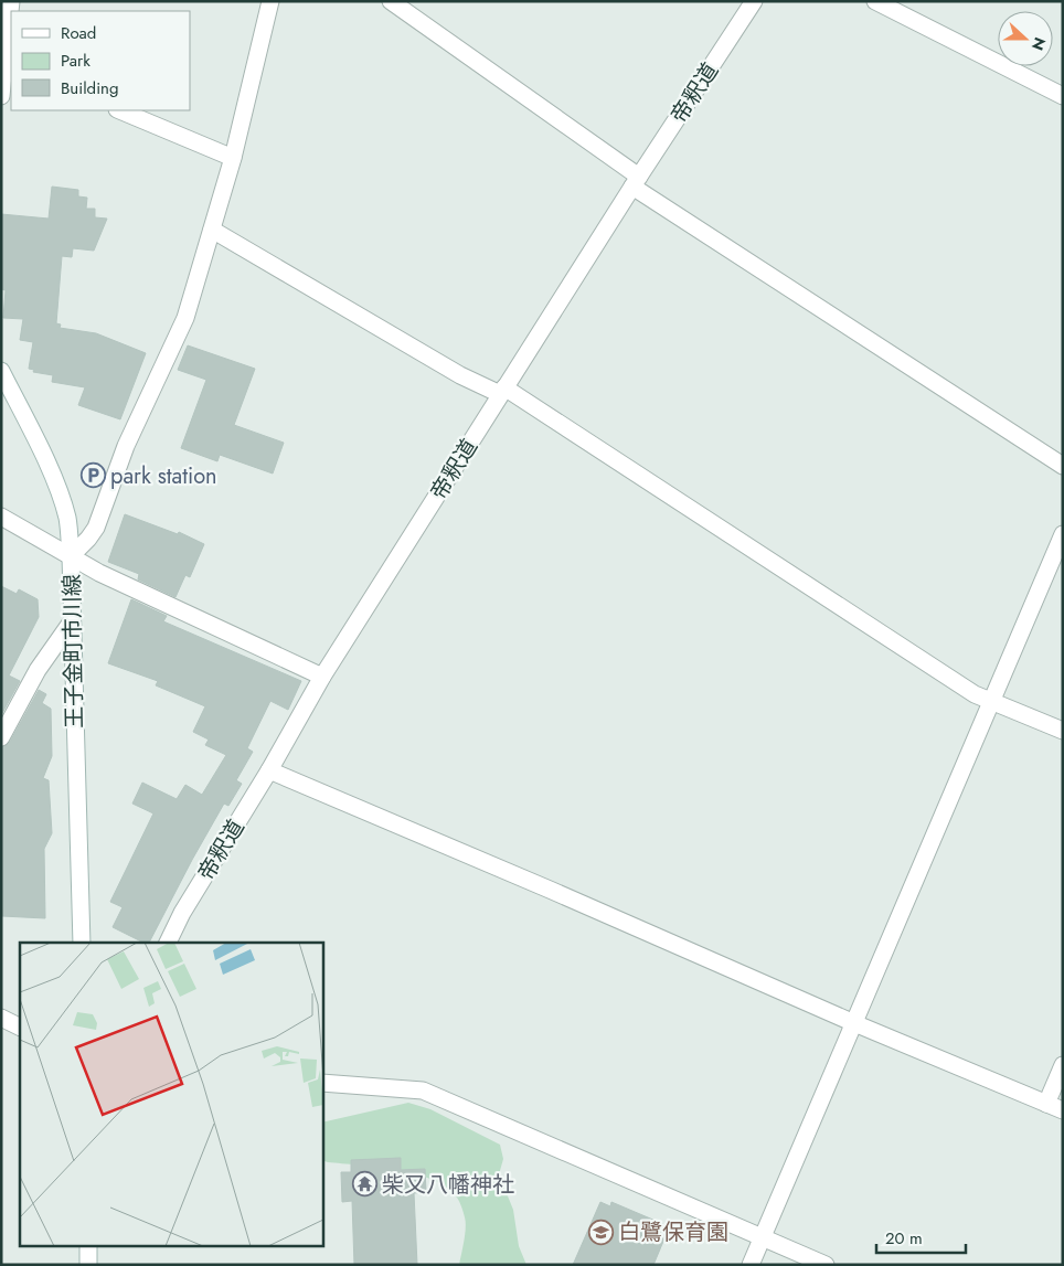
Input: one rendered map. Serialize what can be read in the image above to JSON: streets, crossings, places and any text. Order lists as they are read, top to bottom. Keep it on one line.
{"streets":{"street":["帝釈道","王子金町市川線"]},"places":{"parking":["park station"],"temple":["柴又八幡神社"],"school or university":["白鷺保育園"]},"legend":["Road","Park","Building"],"scale_bar":"20 m","north":"right"}
